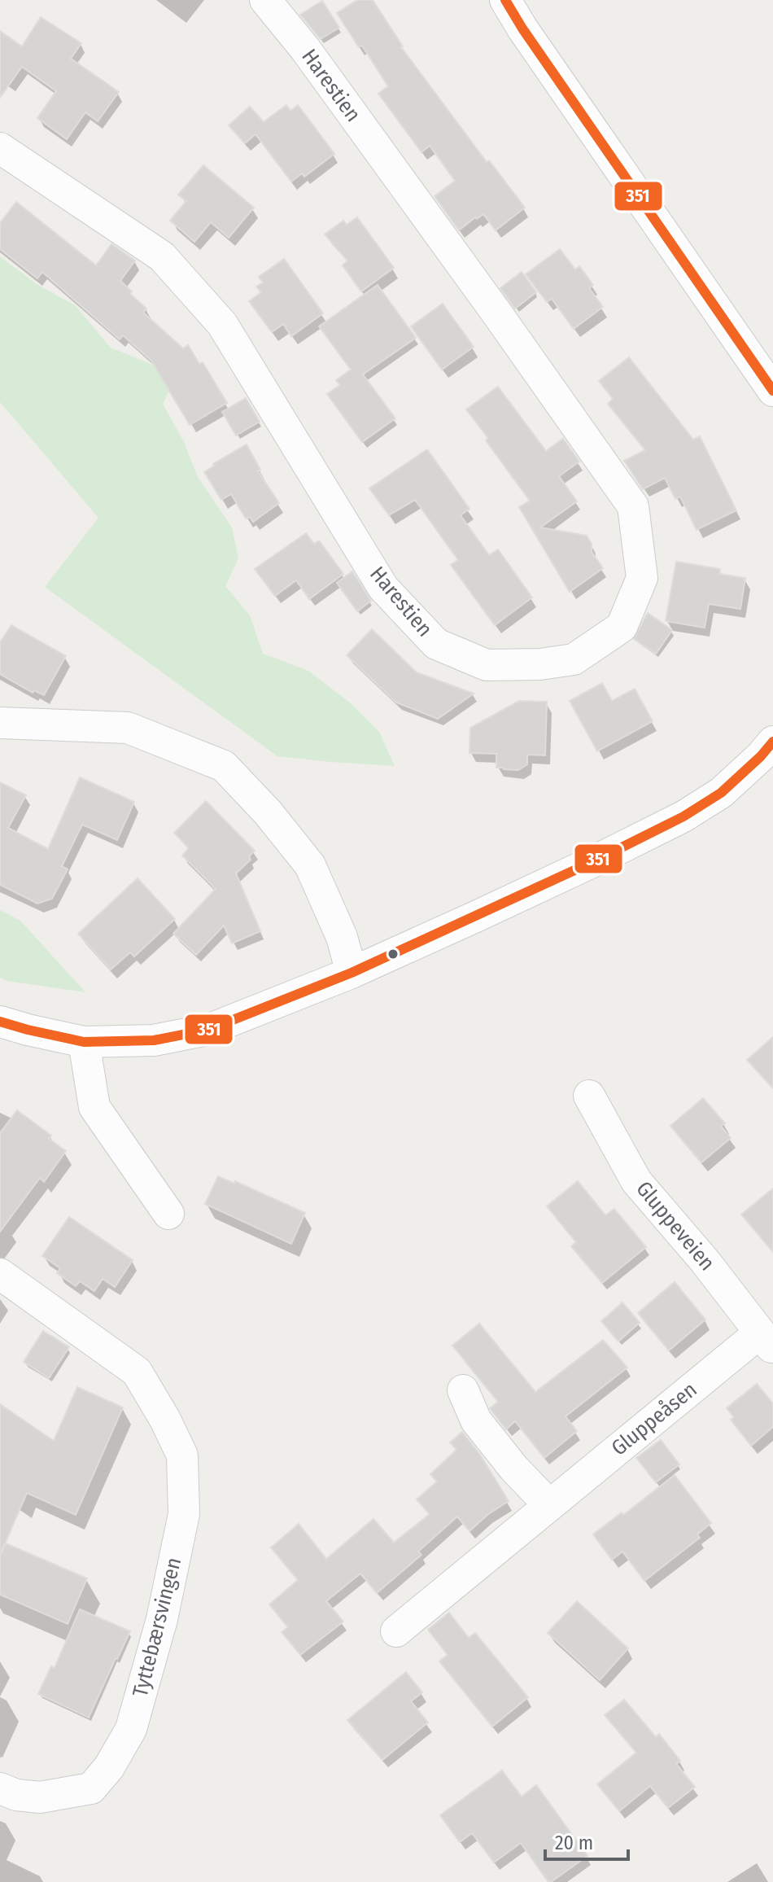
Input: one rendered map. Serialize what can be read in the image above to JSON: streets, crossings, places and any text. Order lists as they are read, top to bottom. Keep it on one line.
{"streets":{"street":["Harestien","Gluppeveien","Gluppeåsen","Tyttebærsvingen"]},"crossings":[["Gluppeveien","Gluppeåsen"]],"lines":["transit line 351"],"scale_bar":"20 m"}
